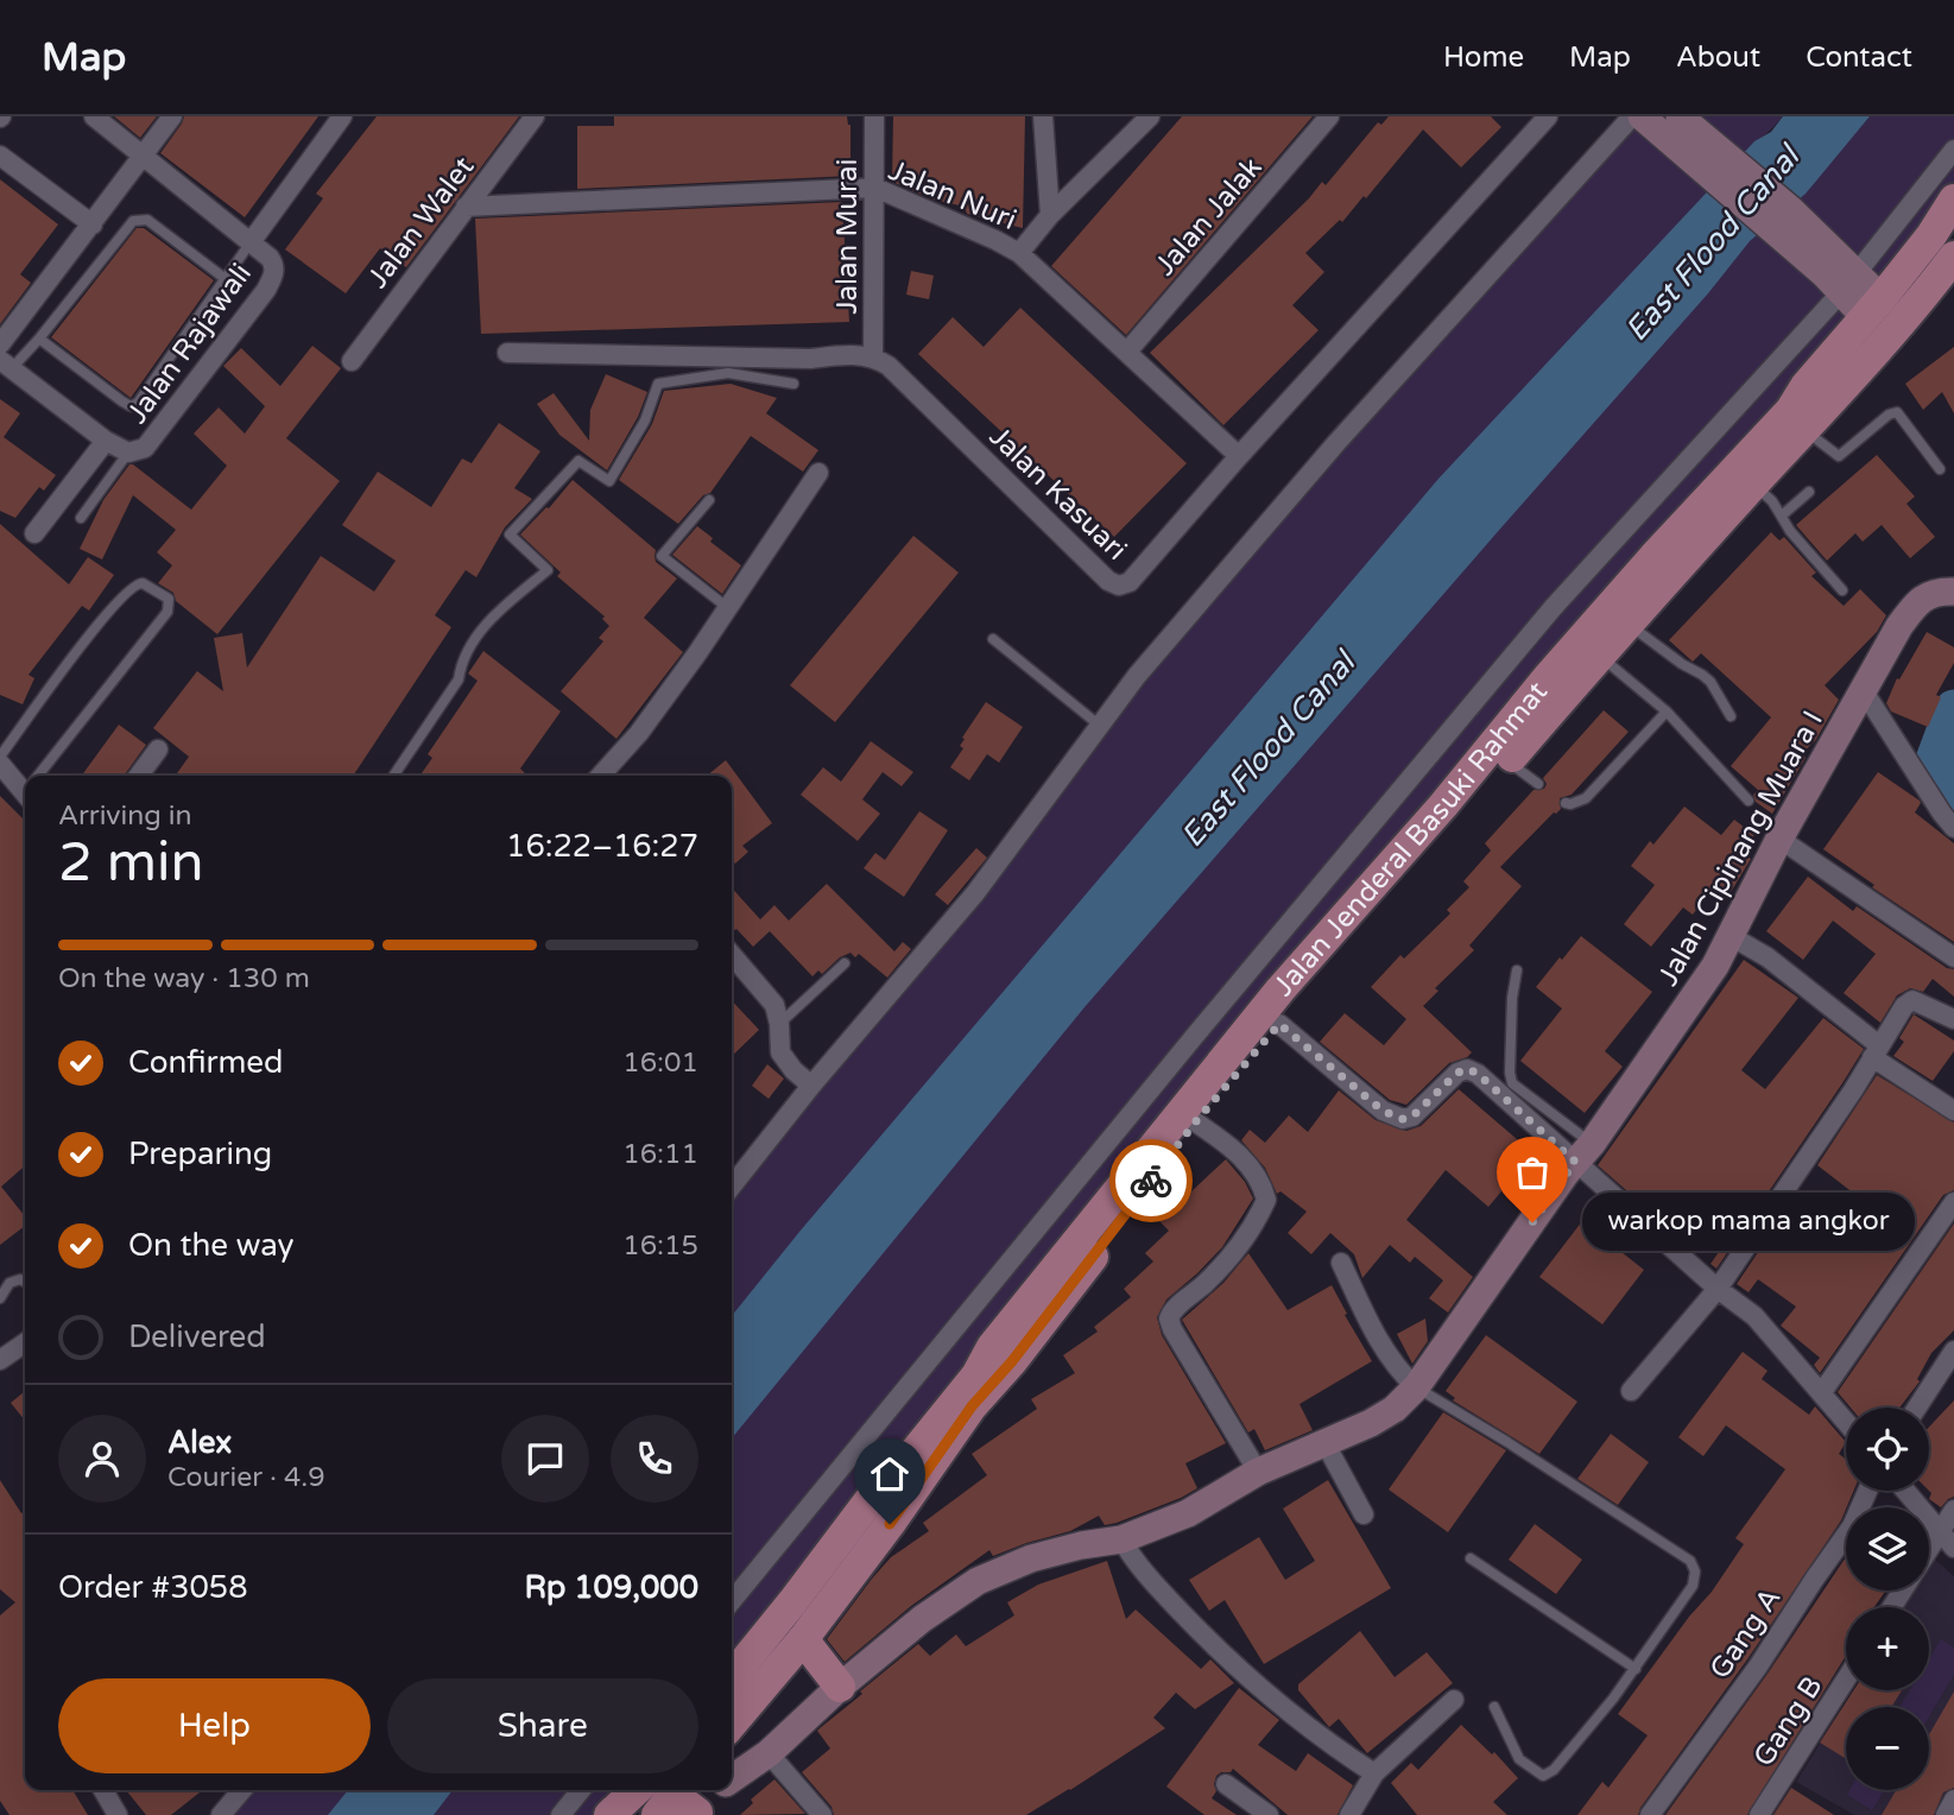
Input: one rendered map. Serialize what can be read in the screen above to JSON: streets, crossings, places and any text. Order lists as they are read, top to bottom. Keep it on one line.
{"streets":{"main road":["Jalan Jenderal Basuki Rahmat"],"street":["Jalan Nuri","Jalan Jalak","Jalan Walet","Jalan Murai","Jalan Rajawali","Jalan Kasuari","Jalan Cipinang Muara I","Gang A","Gang B"]},"crossings":[["Jalan Nuri","Jalan Jalak"],["Jalan Nuri","Jalan Walet"],["Jalan Nuri","Jalan Murai"],["Jalan Nuri","Jalan Kasuari"],["Jalan Murai","Jalan Kasuari"]],"water":["East Flood Canal"],"places":["warkop mama angkor"],"page":{"header":"Map","nav":["Home","Map","About","Contact"],"heading":["2 min","Arriving in","16:22–16:27"],"panel":["Alex","Courier · 4.9","Order #3058","Rp 109,000"],"bar":"On the way · 130 m","list":[["Confirmed","16:01"],["Preparing","16:11"],["On the way","16:15"],"Delivered"],"bubble":"warkop mama angkor","map_buttons":["+","−"],"buttons":["Help","Share"]}}
